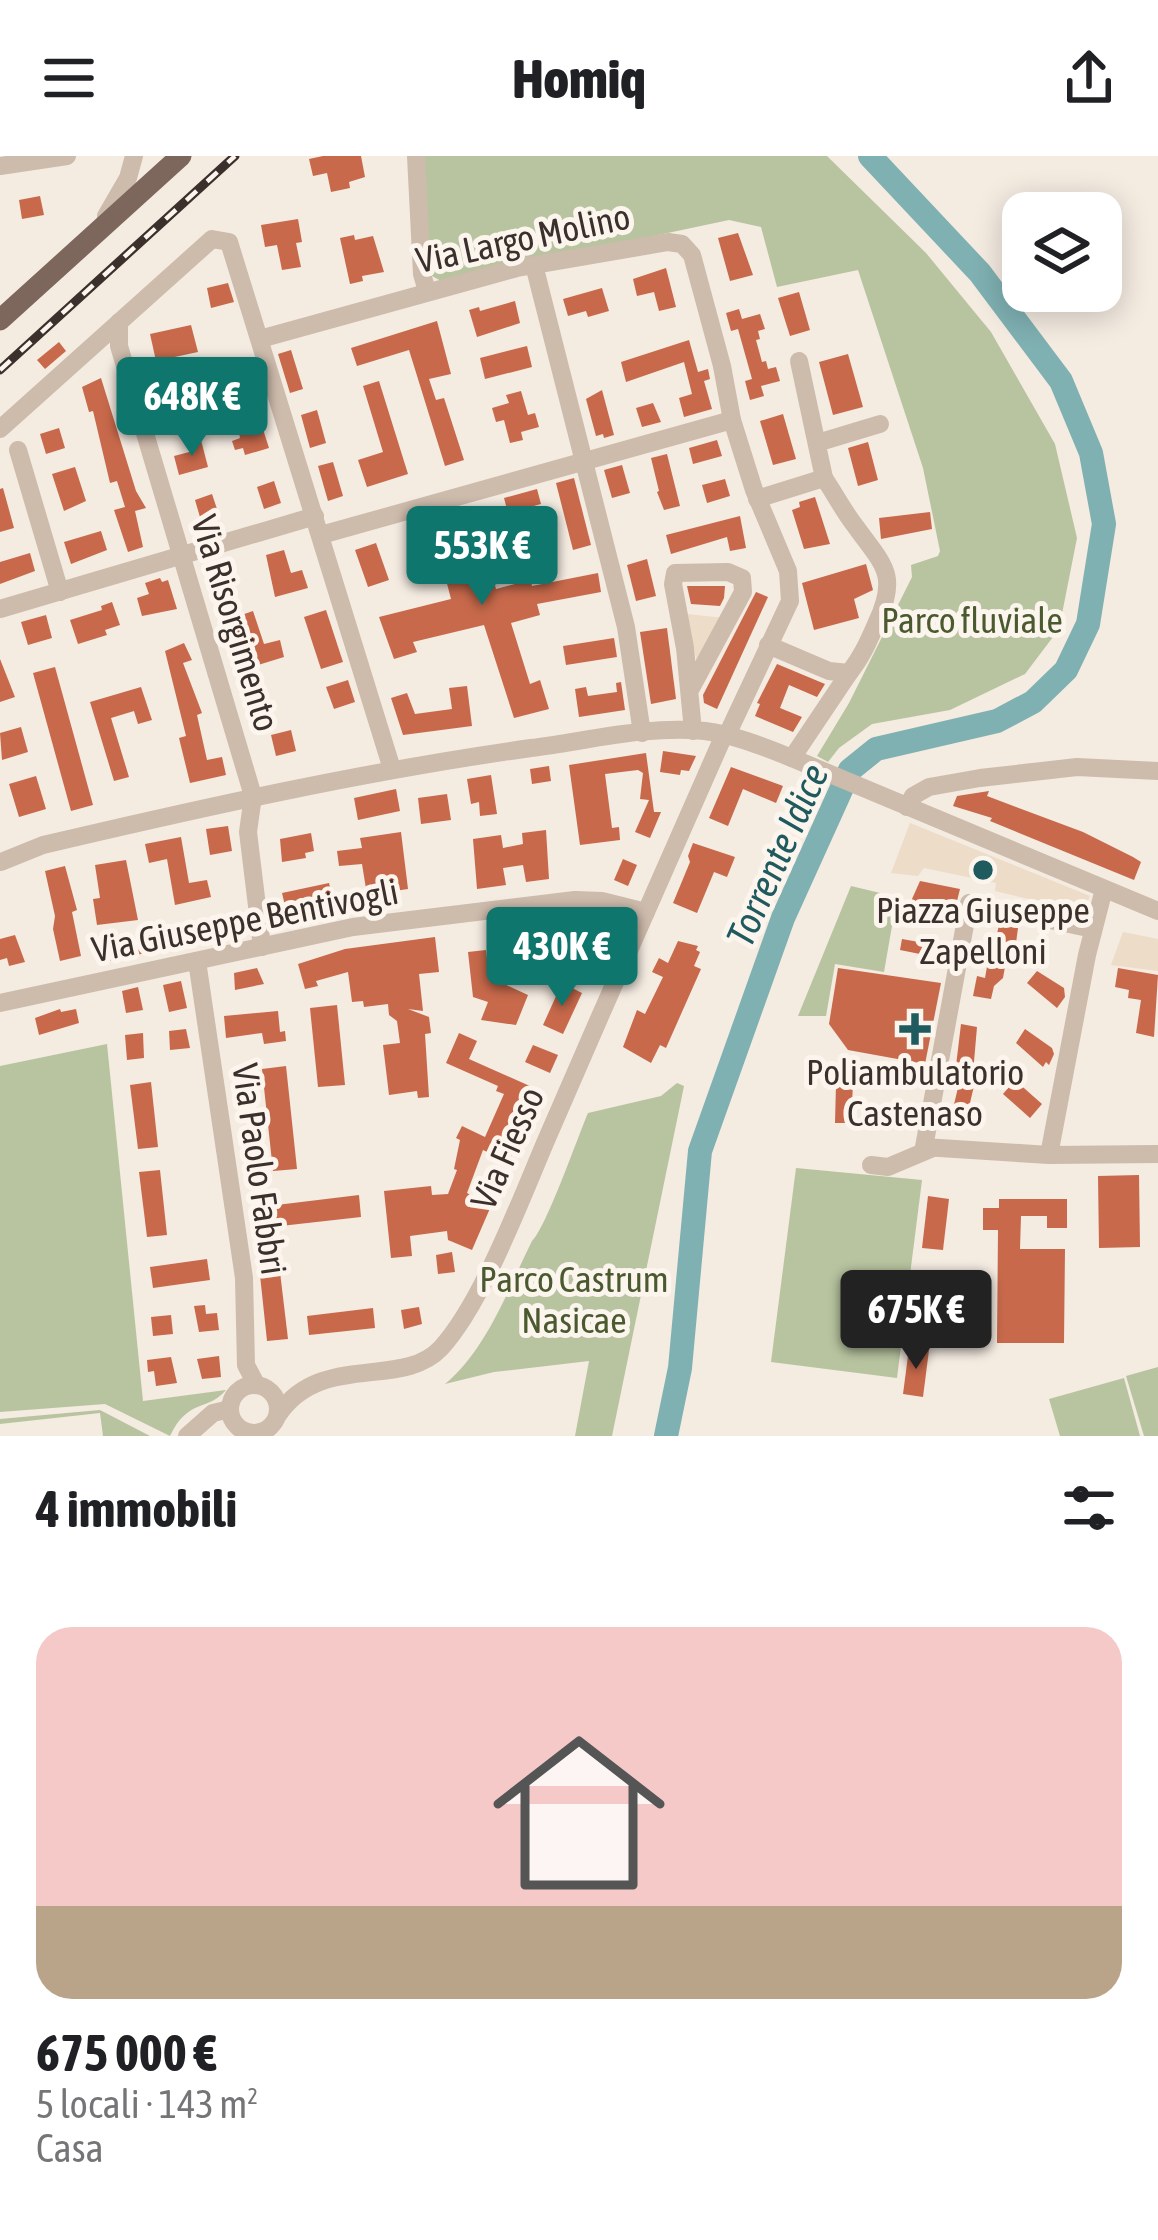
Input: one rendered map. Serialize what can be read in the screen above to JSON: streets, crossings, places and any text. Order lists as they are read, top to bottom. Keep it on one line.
{"streets":{"street":["Via Largo Molino","Via Risorgimento","Via Giuseppe Bentivogli","Via Fiesso","Via Paolo Fabbri"]},"crossings":[["Via Largo Molino","Via Fiesso"],["Via Risorgimento","Via Giuseppe Bentivogli"],["Via Giuseppe Bentivogli","Via Fiesso"],["Via Giuseppe Bentivogli","Via Paolo Fabbri"]],"water":["Torrente Idice"],"parks":["Parco fluviale","Parco Castrum Nasicae"],"places":{"other":["Piazza Giuseppe Zapelloni"],"health":["Poliambulatorio Castenaso"]},"page":{"header":"Homiq","price":["648K €","553K €","430K €","675K €"],"heading":"4 immobili","list":[{"name":"675 000 €","note":"5 locali · 143 m² · Casa"}]}}
